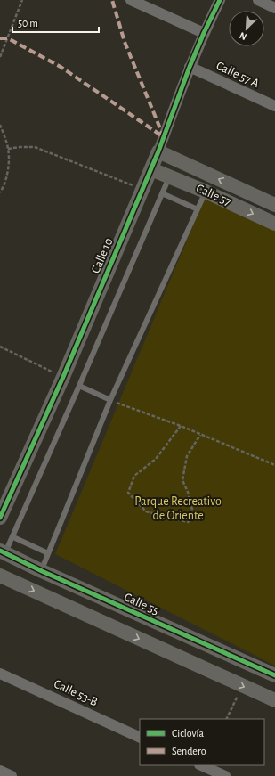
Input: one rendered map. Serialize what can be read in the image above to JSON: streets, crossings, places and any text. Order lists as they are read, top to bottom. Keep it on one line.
{"streets":{"street":["Calle 57 A","Calle 57","Calle 10","Calle 55","Calle 53-B"]},"crossings":[["Calle 57 A","Calle 10"],["Calle 57","Calle 10"]],"parks":["Parque Recreativo de Oriente"],"legend":["Ciclovía","Sendero"],"scale_bar":"50 m","north":"bottom left"}
